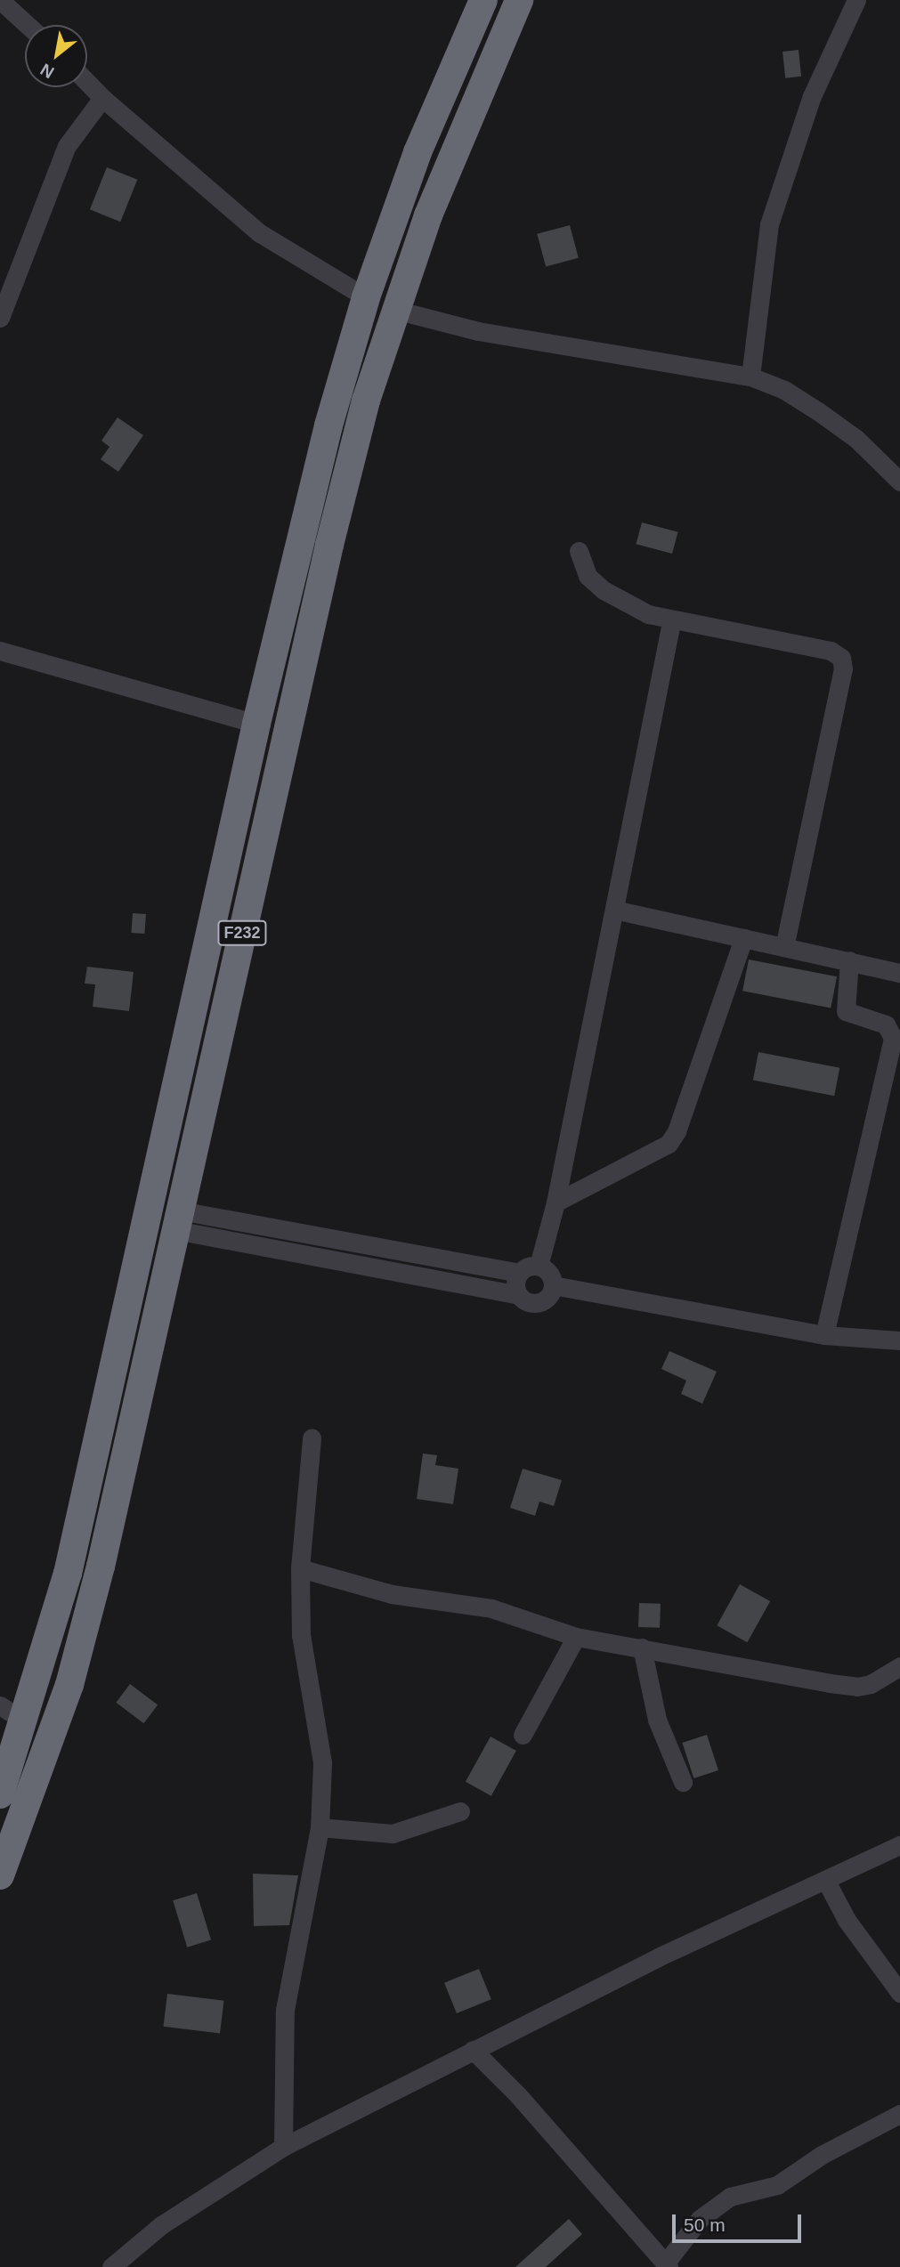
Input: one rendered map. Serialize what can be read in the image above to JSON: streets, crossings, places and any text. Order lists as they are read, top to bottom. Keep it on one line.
{"streets":{"highway":["F232"]},"scale_bar":"50 m","north":"bottom left"}
